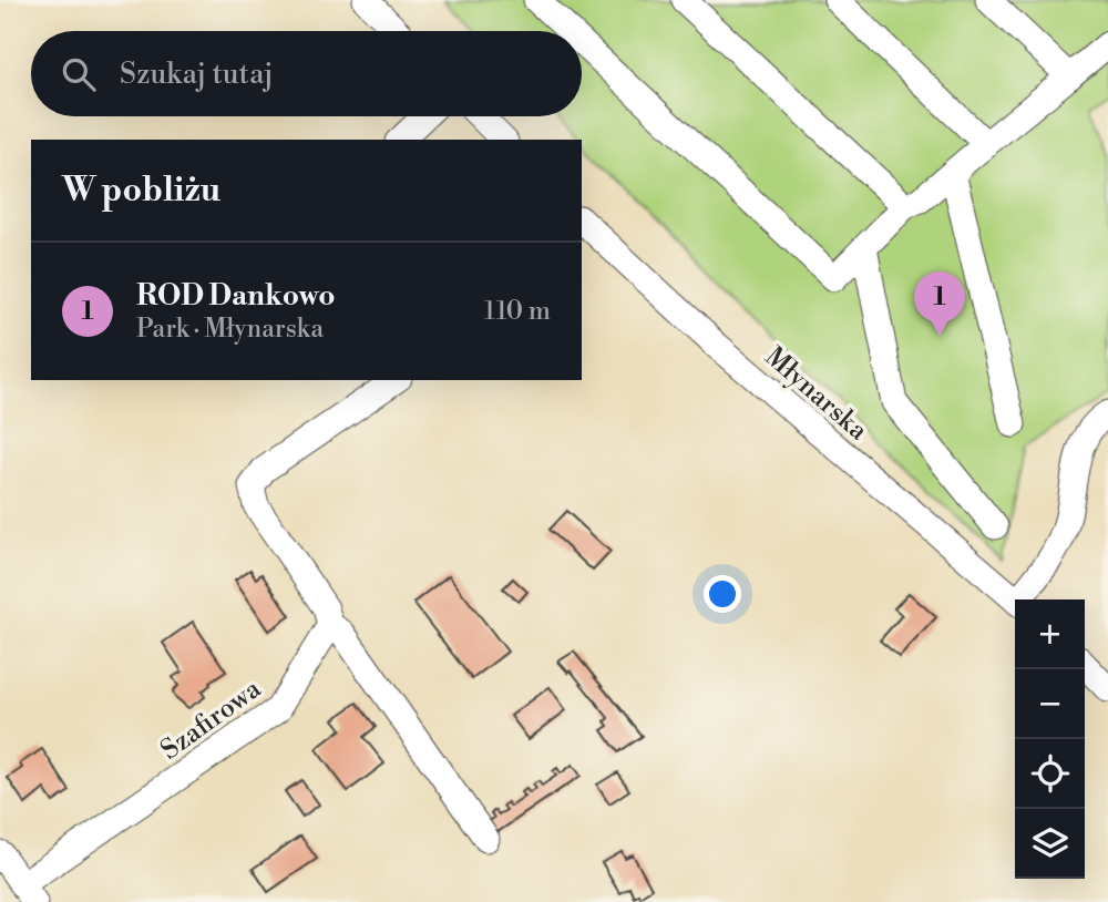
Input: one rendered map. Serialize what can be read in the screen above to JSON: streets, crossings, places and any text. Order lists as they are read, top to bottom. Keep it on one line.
{"streets":{"street":["Młynarska","Szafirowa"]},"page":{"search":"Szukaj tutaj","heading":"W pobliżu","list":[{"mark":"1","name":"ROD Dankowo","note":"Park · Młynarska","value":"110 m"}],"pins":"1","map_buttons":["+","−"]}}
